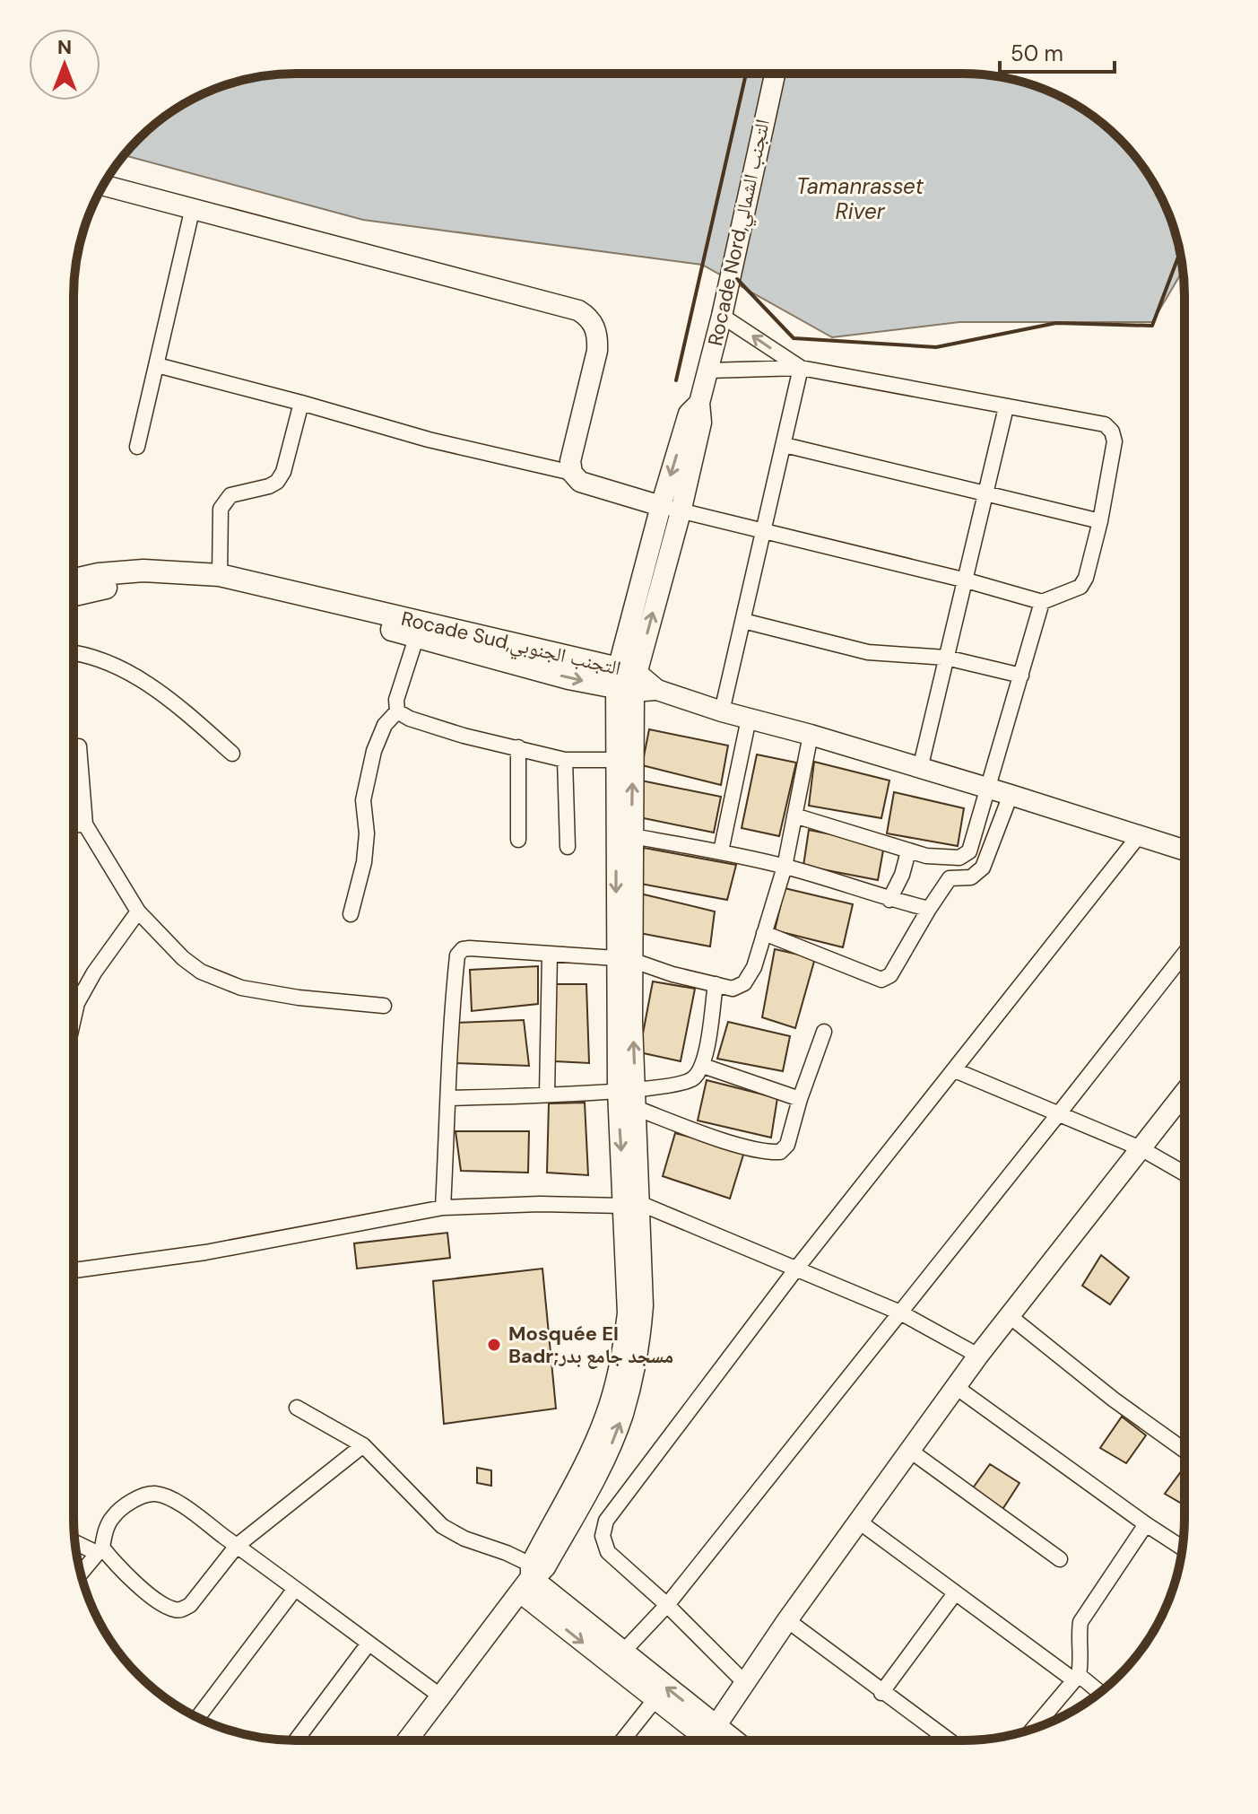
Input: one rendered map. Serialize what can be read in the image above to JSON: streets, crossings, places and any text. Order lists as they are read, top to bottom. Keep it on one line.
{"streets":{"main road":["Rocade Sud,التجنب الجنوبي"],"street":["Rocade Nord,التجنب الشمالي"]},"crossings":[["Rocade Nord,التجنب الشمالي","Rocade Sud,التجنب الجنوبي"]],"water":["Tamanrasset River"],"places":["Mosquée El Badr;مسجد جامع بدر"],"scale_bar":"50 m","north":"top"}
